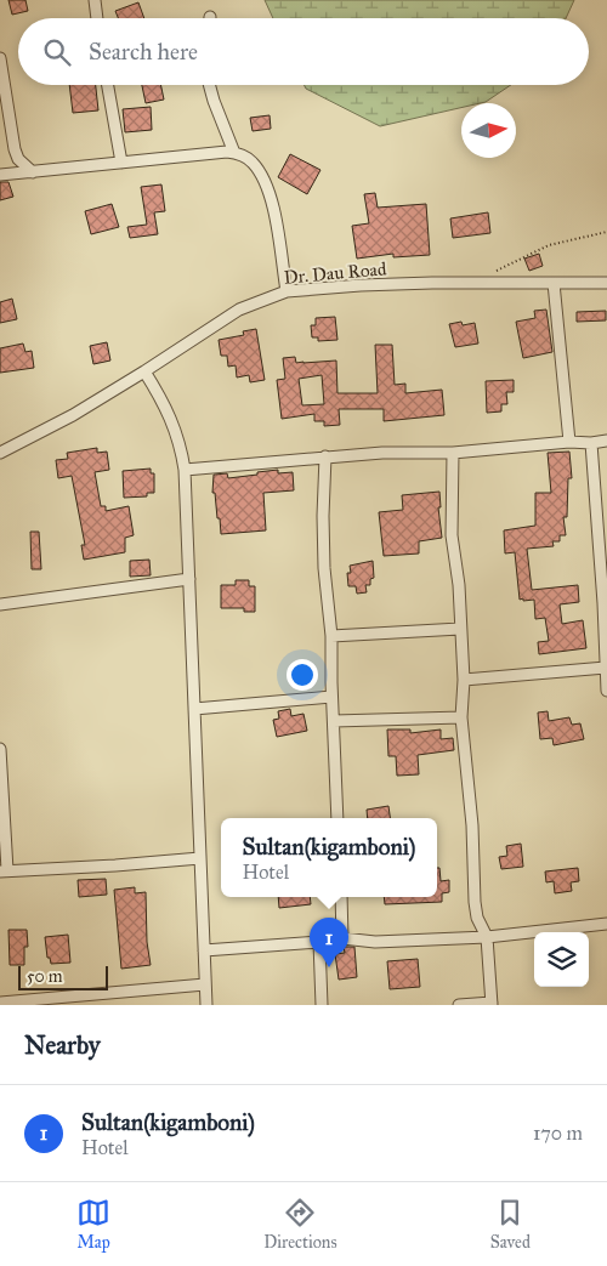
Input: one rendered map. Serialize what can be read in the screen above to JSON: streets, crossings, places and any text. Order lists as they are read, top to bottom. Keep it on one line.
{"streets":{"street":["Dr. Dau Road"]},"scale_bar":"50 m","north":"right","page":{"search":"Search here","popup":["Sultan(kigamboni)","Hotel"],"pins":"1","scale":"50 m","heading":"Nearby","list":[{"mark":"1","name":"Sultan(kigamboni)","note":"Hotel","value":"170 m"}],"nav":["Map","Directions","Saved"]}}
